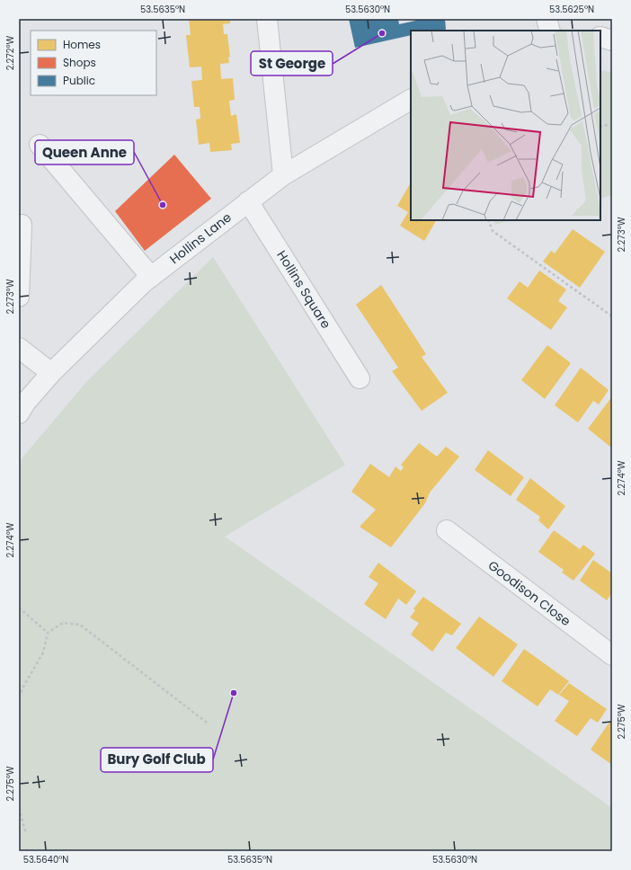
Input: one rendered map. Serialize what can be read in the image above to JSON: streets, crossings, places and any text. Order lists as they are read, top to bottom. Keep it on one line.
{"streets":{"street":["Hollins Lane","Hollins Square","Goodison Close"]},"crossings":[["Hollins Lane","Hollins Square"]],"places":["St George","Queen Anne","Bury Golf Club"],"legend":["Homes","Shops","Public"],"coordinates":["53.5635°N","53.5630°N","53.5625°N","2.272°W","2.273°W","2.274°W","2.275°W","53.5640°N"]}
